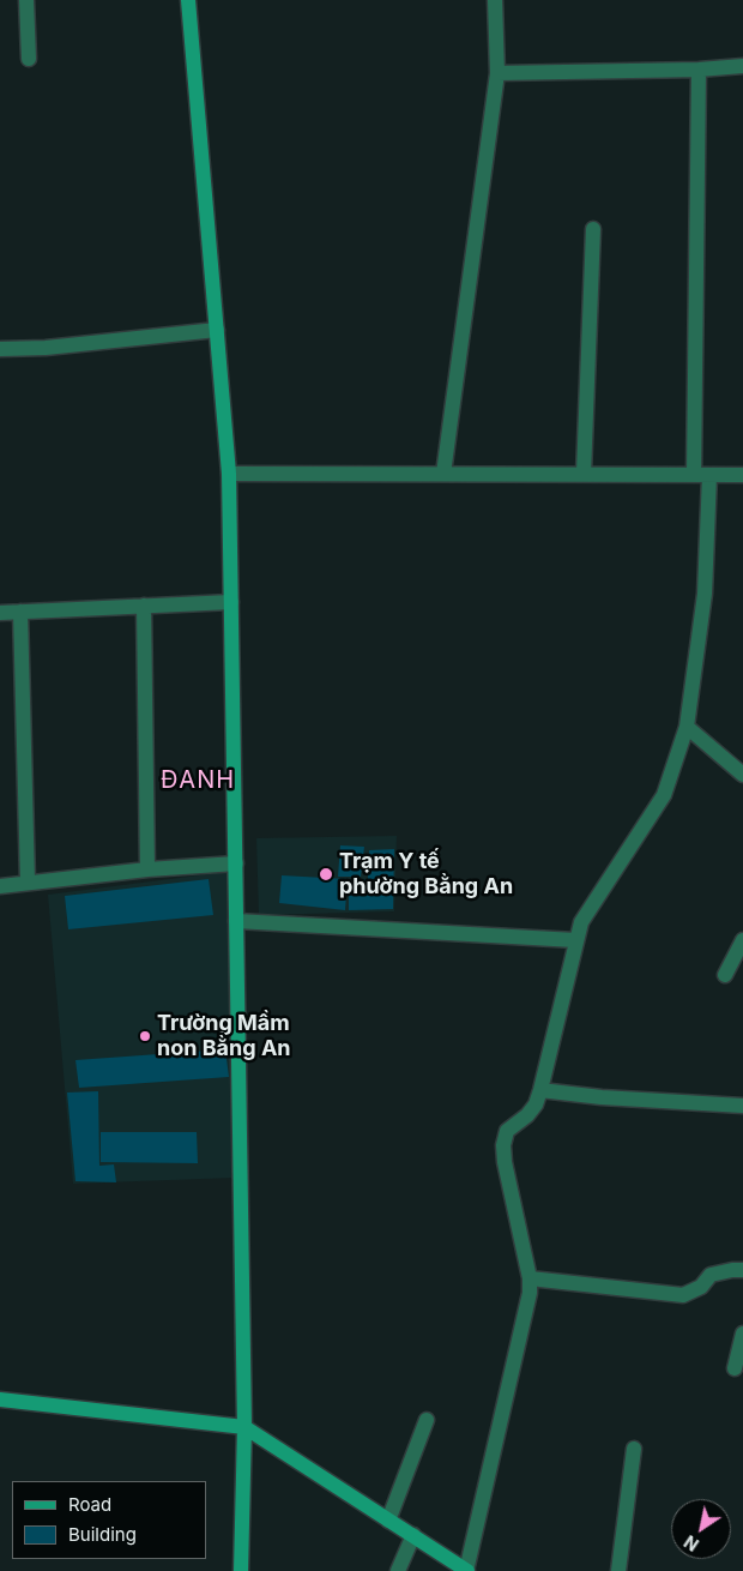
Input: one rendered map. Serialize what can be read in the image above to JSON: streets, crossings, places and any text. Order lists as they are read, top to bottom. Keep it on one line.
{"districts":["ĐANH"],"places":["Trạm Y tế phường Bằng An","Trường Mầm non Bằng An"],"legend":["Road","Building"],"north":"bottom left"}
